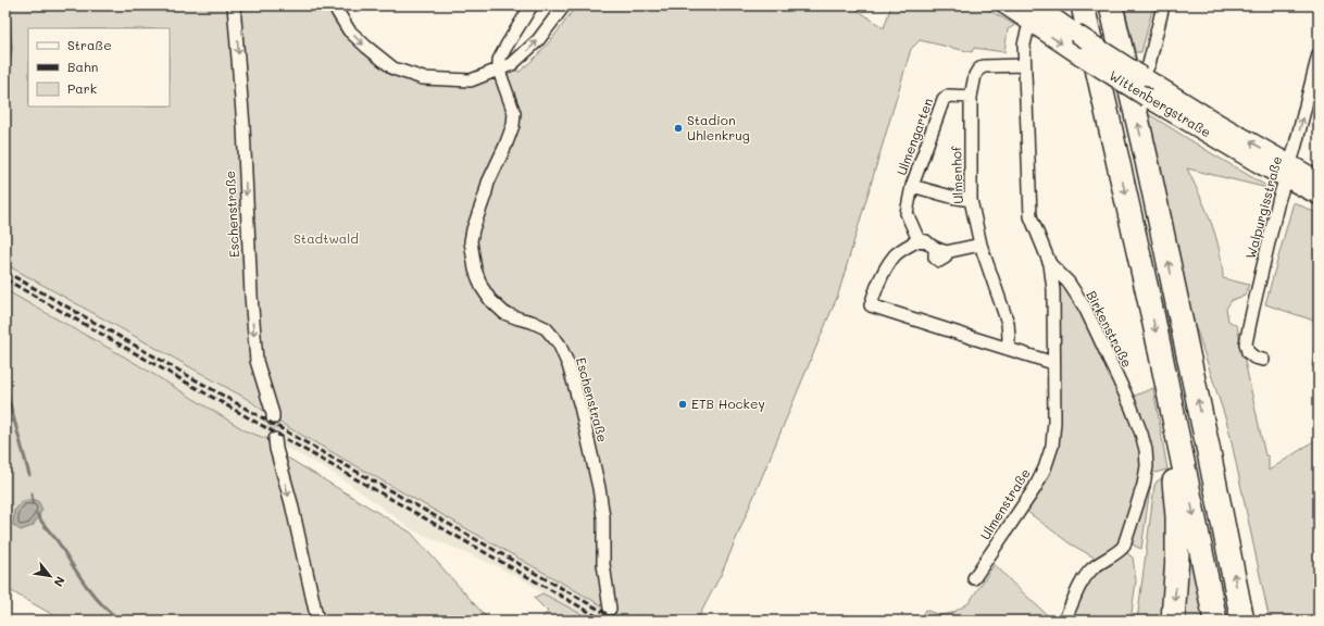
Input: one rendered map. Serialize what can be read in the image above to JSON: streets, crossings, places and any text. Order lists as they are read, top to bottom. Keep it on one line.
{"streets":{"main road":["Wittenbergstraße"],"street":["Ulmengarten","Ulmenhof","Walpurgisstraße","Eschenstraße","Birkenstraße","Ulmenstraße"]},"crossings":[["Wittenbergstraße","Walpurgisstraße"],["Wittenbergstraße","Birkenstraße"],["Ulmengarten","Ulmenhof"],["Ulmenhof","Birkenstraße"],["Birkenstraße","Ulmenstraße"]],"one_way":["Walpurgisstraße","Eschenstraße"],"parks":["Stadtwald"],"places":["Stadion Uhlenkrug","ETB Hockey"],"legend":["Straße","Bahn","Park"],"north":"bottom right"}
